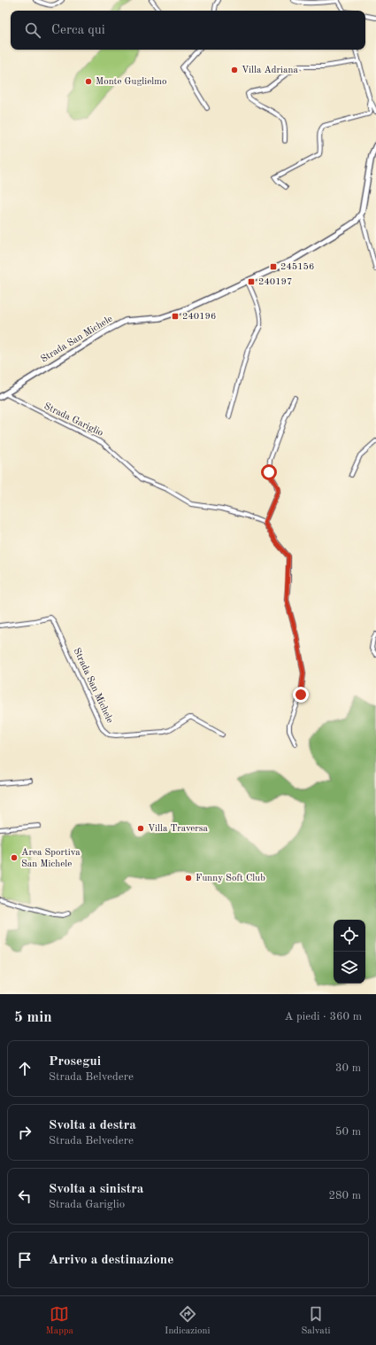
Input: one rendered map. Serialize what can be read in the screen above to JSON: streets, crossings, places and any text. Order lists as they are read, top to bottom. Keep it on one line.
{"streets":{"street":["Strada San Michele","Strada Gariglio"]},"crossings":[["Strada San Michele","Strada Gariglio"]],"places":{"other":["Villa Adriana","Monte Guglielmo","Villa Traversa","Area Sportiva San Michele","Funny Soft Club"],"transit":["245156","240197","240196"]},"page":{"search":"Cerca qui","heading":["5 min","A piedi · 360 m"],"list":[["Prosegui","Strada Belvedere","30 m"],["Svolta a destra","Strada Belvedere","50 m"],["Svolta a sinistra","Strada Gariglio","280 m"],"Arrivo a destinazione"],"nav":["Mappa","Indicazioni","Salvati"]}}
